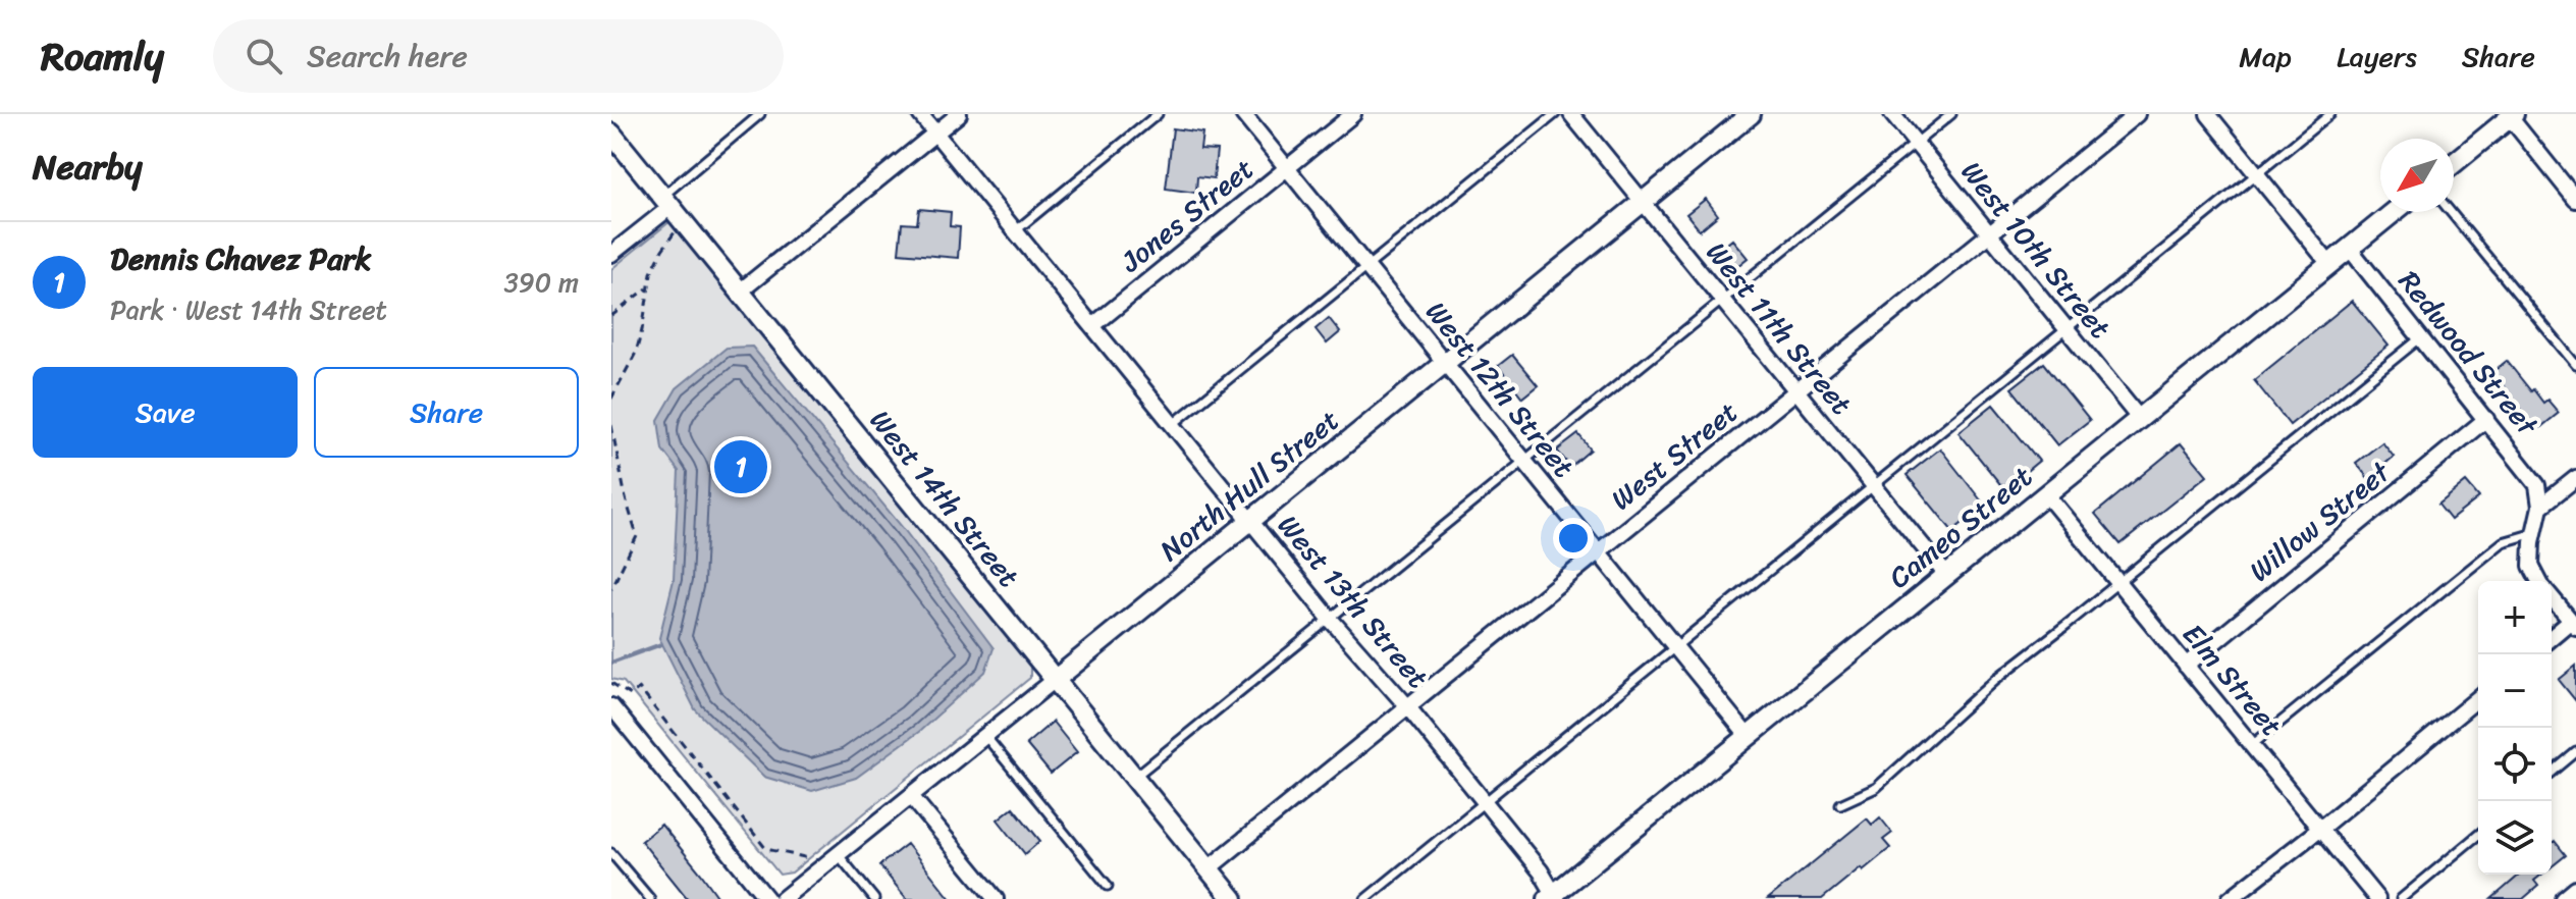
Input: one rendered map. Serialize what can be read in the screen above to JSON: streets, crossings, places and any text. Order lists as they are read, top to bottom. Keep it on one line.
{"streets":{"street":["Jones Street","West 10th Street","West 11th Street","Redwood Street","West 12th Street","West Street","North Hull Street","West 14th Street","Willow Street","Cameo Street","West 13th Street","Elm Street"]},"crossings":[["Jones Street","West 12th Street"],["Jones Street","West 13th Street"],["West 10th Street","West Street"],["West 10th Street","Cameo Street"],["West 11th Street","West Street"],["West 11th Street","North Hull Street"],["West 11th Street","Cameo Street"],["Redwood Street","Willow Street"],["Redwood Street","Cameo Street"],["West 12th Street","West Street"],["West 12th Street","North Hull Street"],["West 12th Street","Cameo Street"],["West Street","West 14th Street"],["West Street","West 13th Street"],["North Hull Street","West 14th Street"],["North Hull Street","West 13th Street"],["Willow Street","Elm Street"],["Cameo Street","West 13th Street"],["Cameo Street","Elm Street"]],"north":"bottom left","page":{"header":"Roamly","search":"Search here","nav":["Map","Layers","Share"],"heading":"Nearby","list":[{"mark":"1","name":"Dennis Chavez Park","note":"Park · West 14th Street","value":"390 m"}],"buttons":["Save","Share"],"pins":"1","map_buttons":["+","−"]}}
